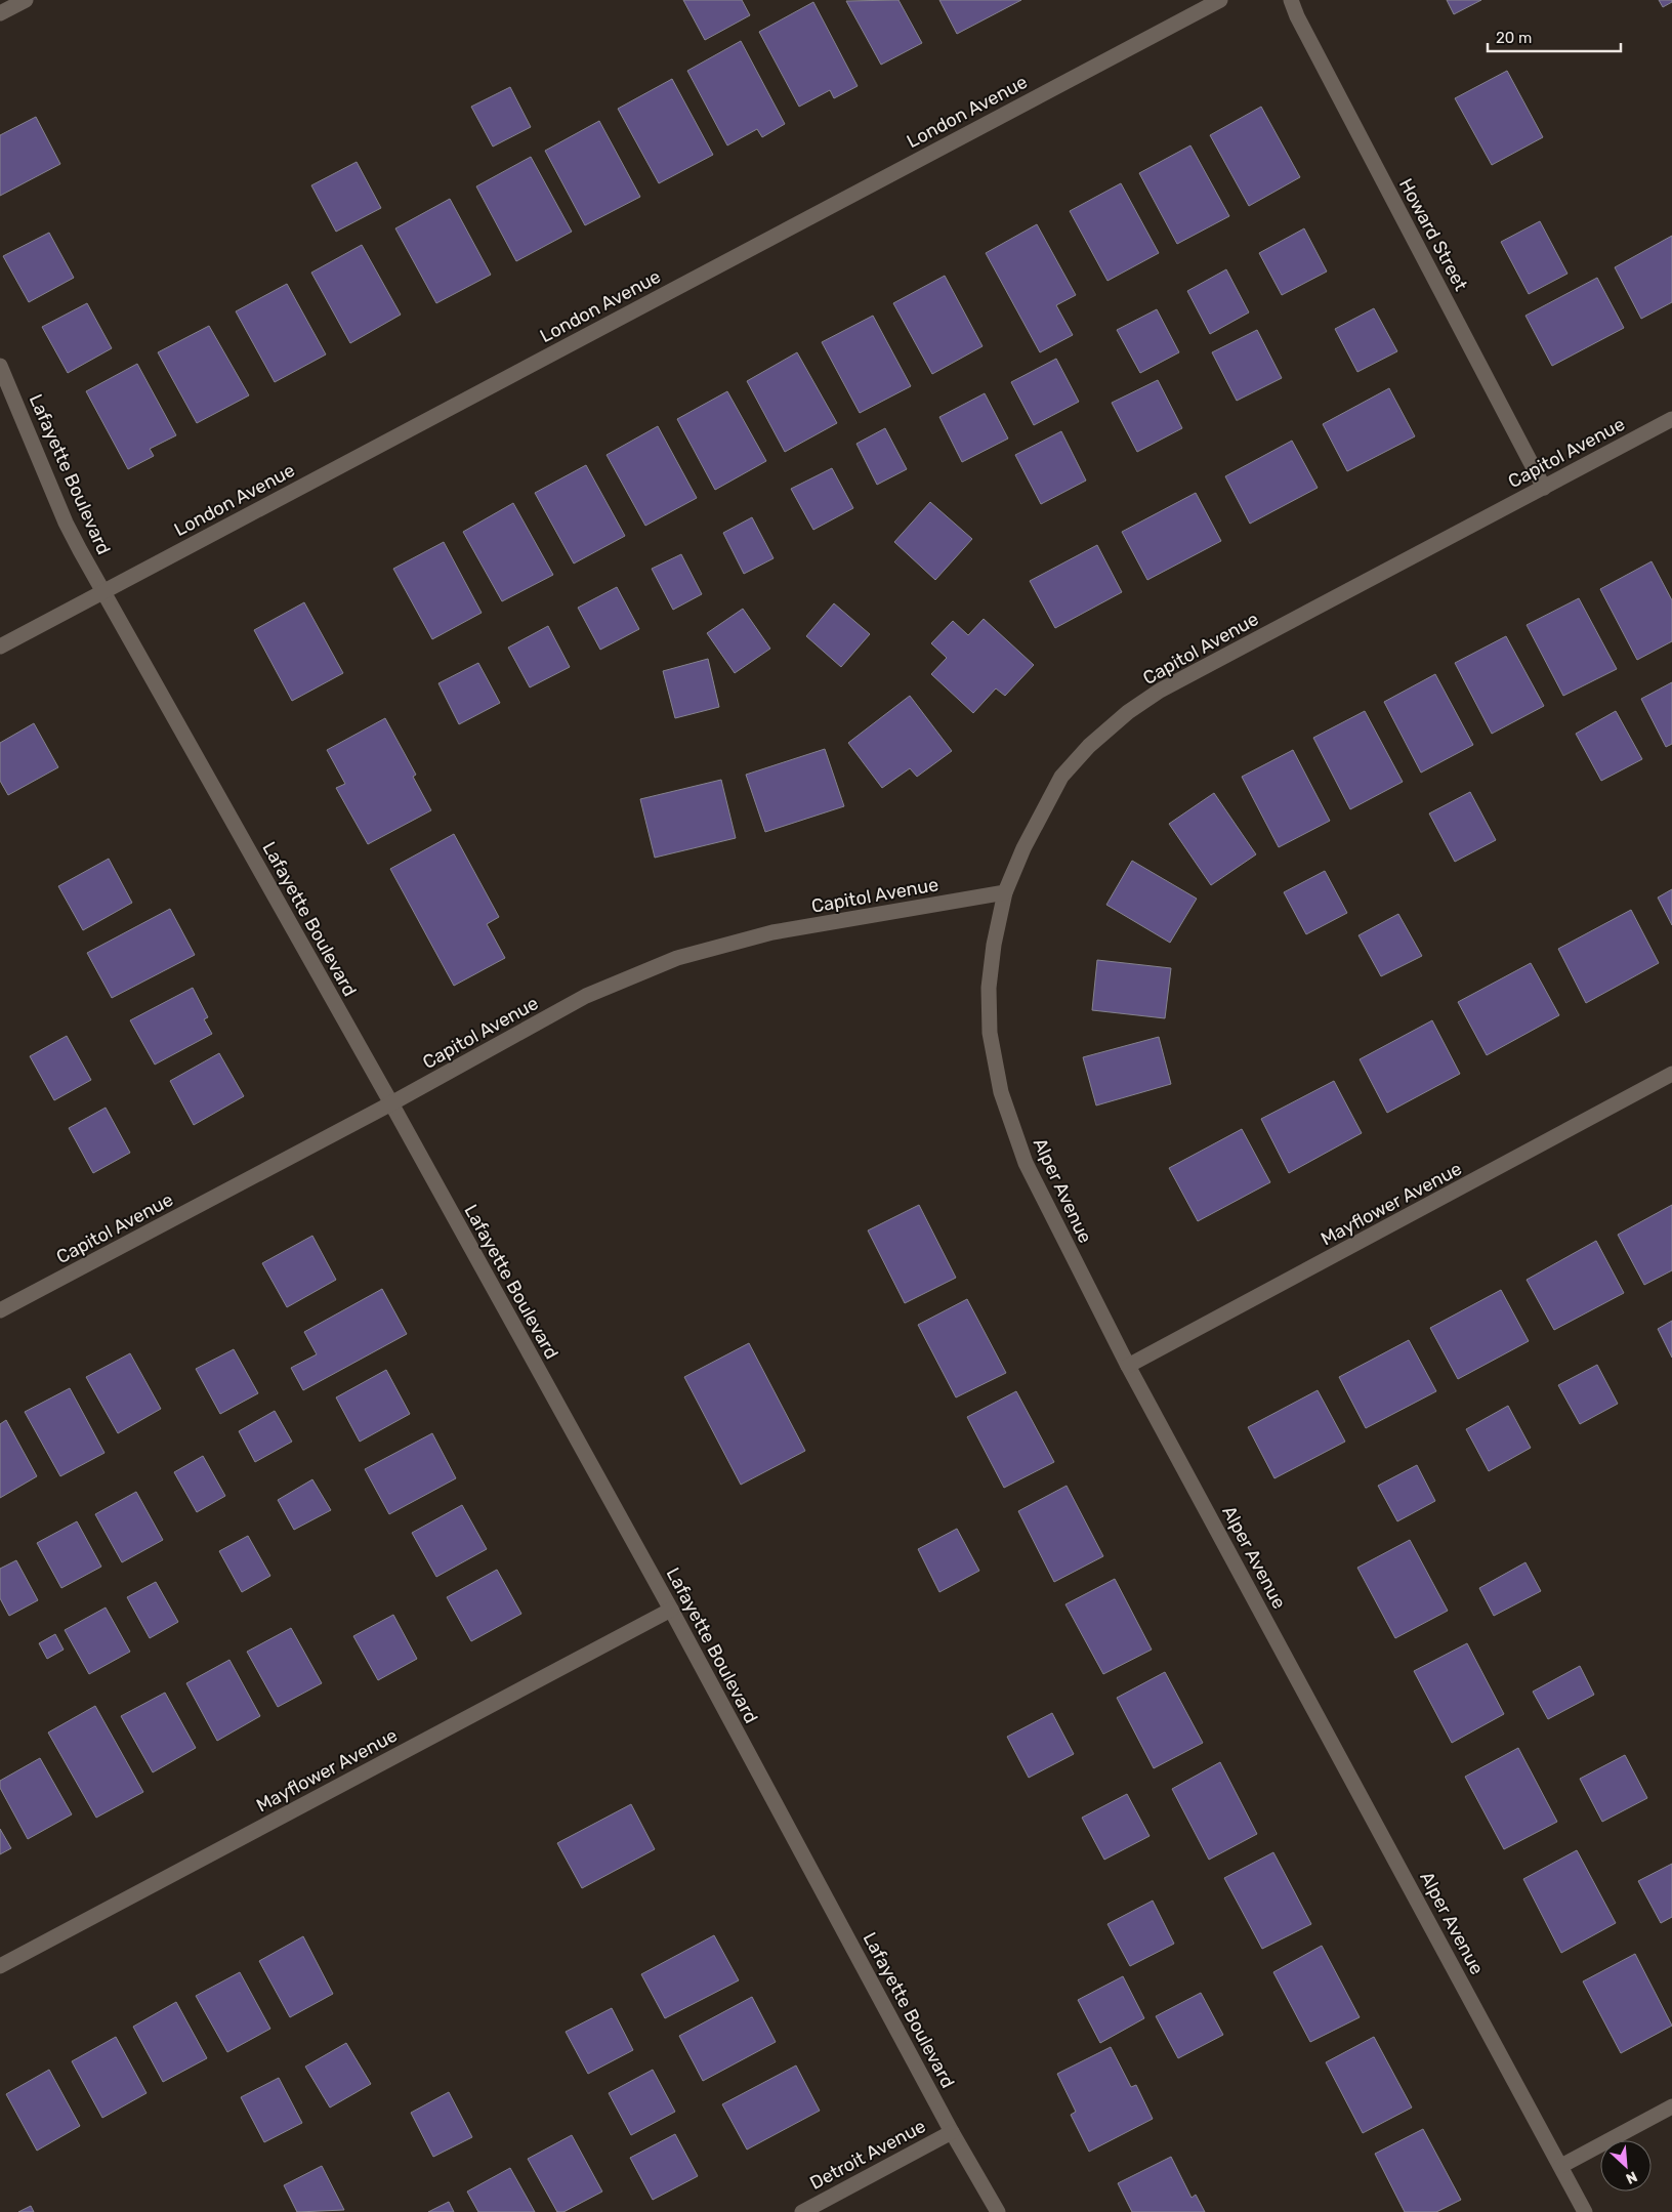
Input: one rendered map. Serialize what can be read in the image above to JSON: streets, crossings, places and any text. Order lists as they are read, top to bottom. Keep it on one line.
{"streets":{"street":["London Avenue","Howard Street","Capitol Avenue","Lafayette Boulevard","Alper Avenue","Mayflower Avenue","Detroit Avenue"]},"crossings":[["London Avenue","Lafayette Boulevard"],["Howard Street","Capitol Avenue"],["Capitol Avenue","Lafayette Boulevard"],["Capitol Avenue","Alper Avenue"],["Lafayette Boulevard","Mayflower Avenue"],["Lafayette Boulevard","Detroit Avenue"],["Alper Avenue","Mayflower Avenue"]],"scale_bar":"20 m","north":"bottom right"}
